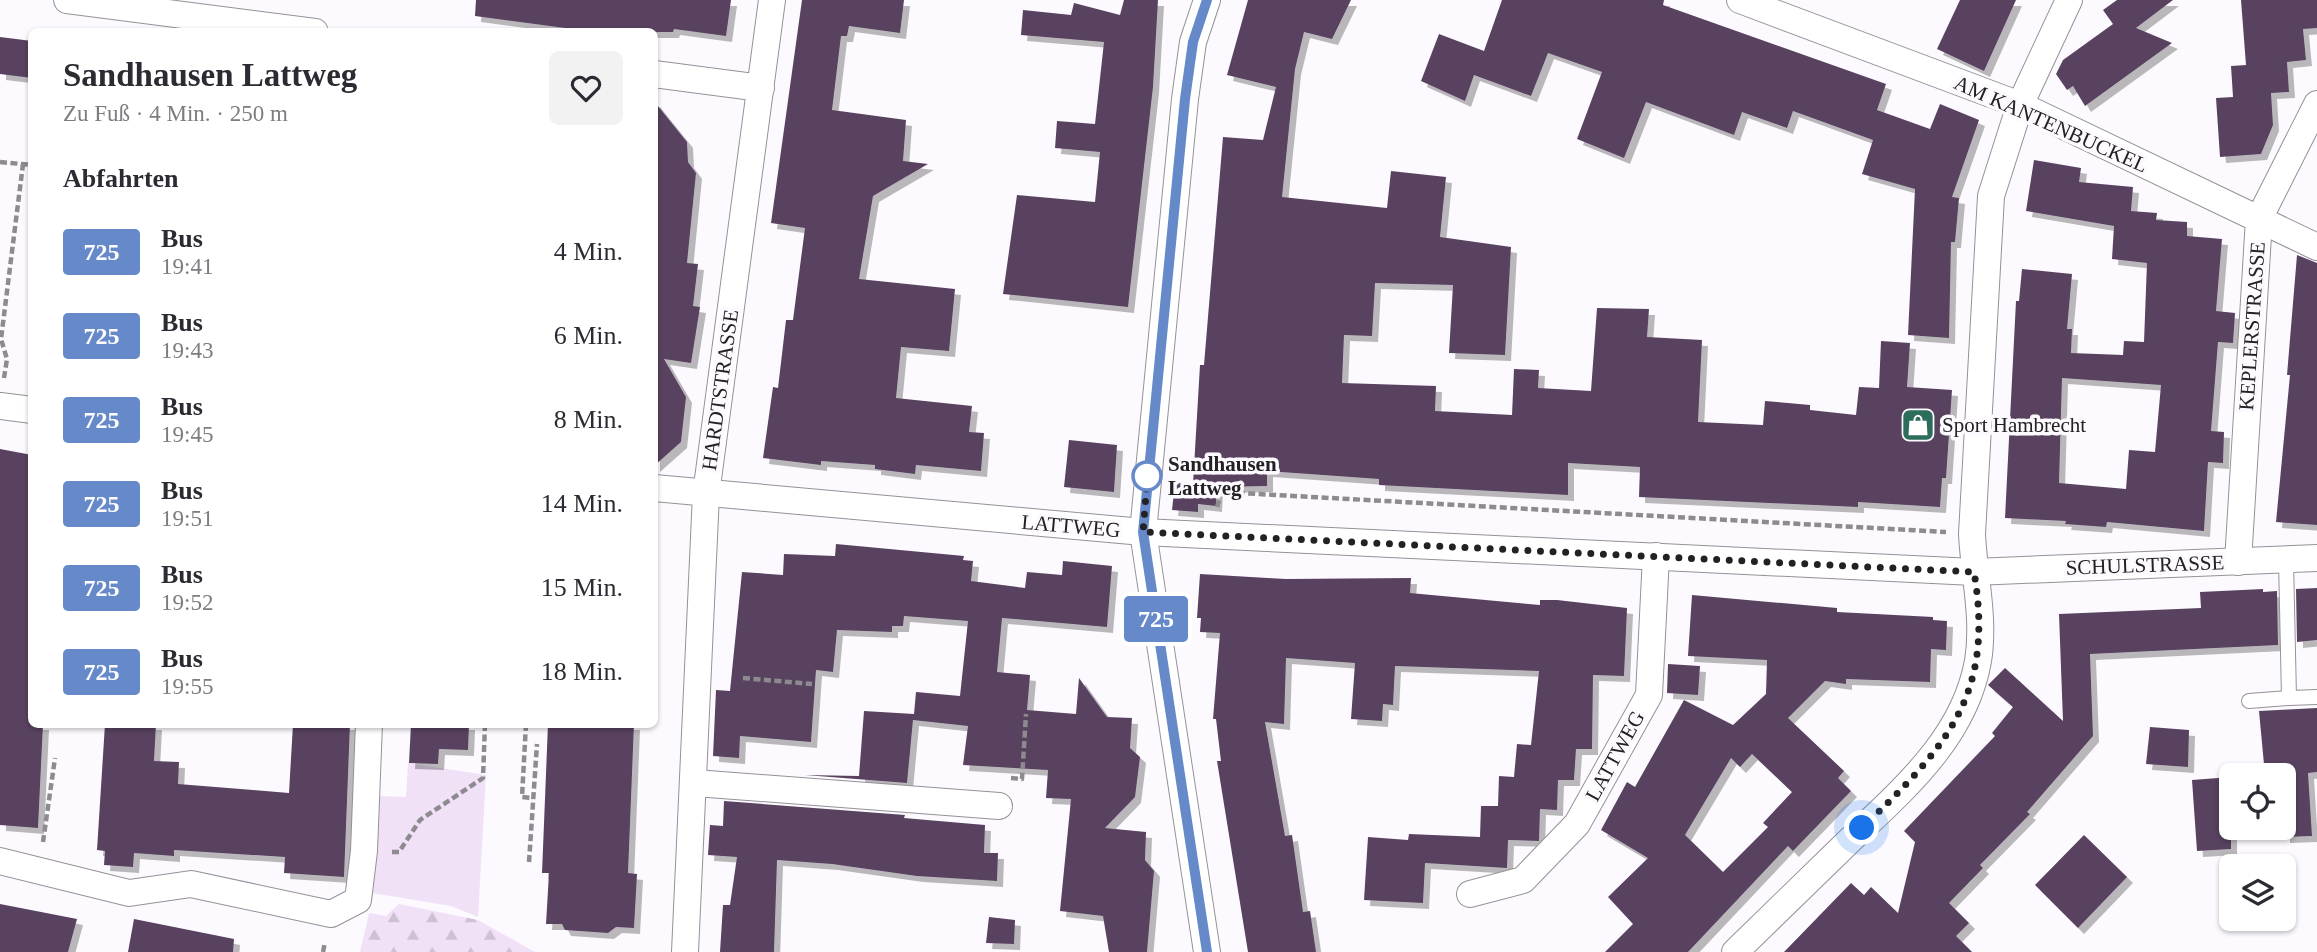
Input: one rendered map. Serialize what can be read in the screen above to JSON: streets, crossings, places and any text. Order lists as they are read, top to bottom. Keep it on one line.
{"streets":{"street":["AM KANTENBUCKEL","KEPLERSTRASSE","HARDTSTRASSE","LATTWEG","SCHULSTRASSE"]},"crossings":[["AM KANTENBUCKEL","KEPLERSTRASSE"],["KEPLERSTRASSE","SCHULSTRASSE"],["HARDTSTRASSE","LATTWEG"],["LATTWEG","SCHULSTRASSE"]],"places":{"shop":["Sport Hambrecht"],"other":["Sandhausen Lattweg"]},"lines":["bus line 725"],"page":{"on_map":"725","heading":[["Sandhausen Lattweg","Zu Fuß · 4 Min. · 250 m"],"Abfahrten"],"list":[{"mark":"725","name":"Bus","note":"19:41","value":"4 Min."},{"mark":"725","name":"Bus","note":"19:43","value":"6 Min."},{"mark":"725","name":"Bus","note":"19:45","value":"8 Min."},{"mark":"725","name":"Bus","note":"19:51","value":"14 Min."},{"mark":"725","name":"Bus","note":"19:52","value":"15 Min."},{"mark":"725","name":"Bus","note":"19:55","value":"18 Min."}]}}
